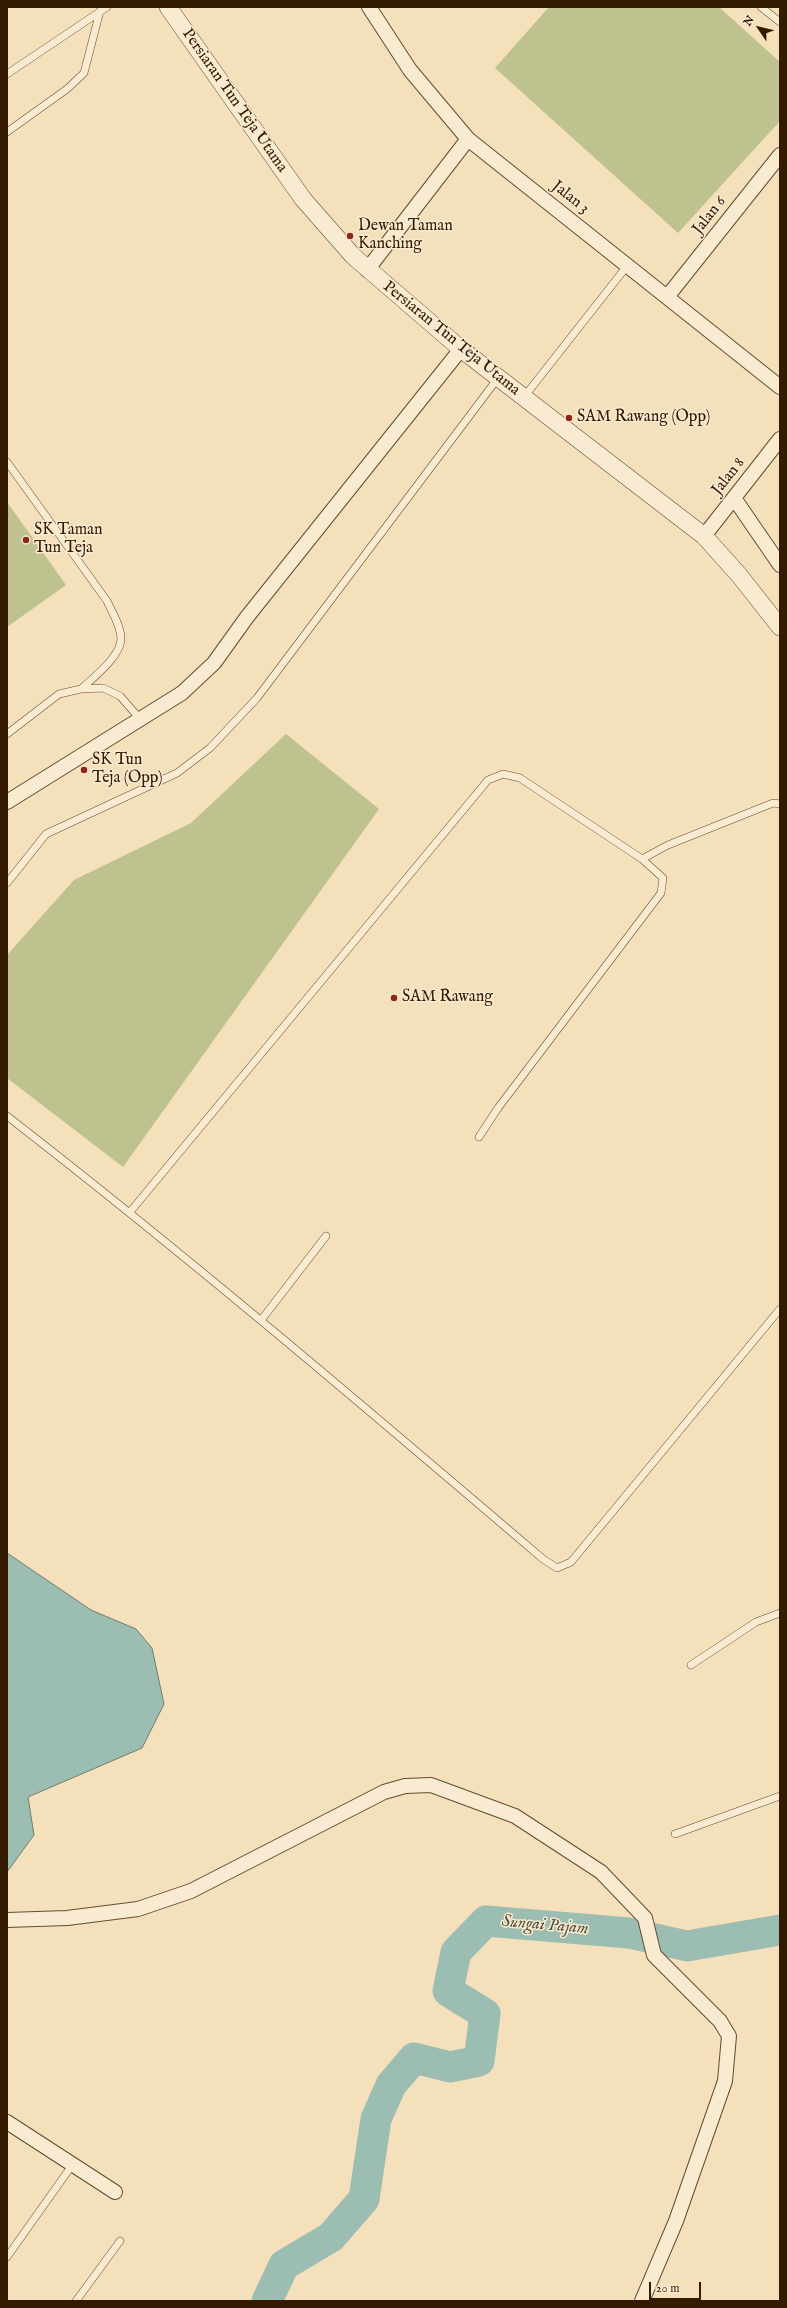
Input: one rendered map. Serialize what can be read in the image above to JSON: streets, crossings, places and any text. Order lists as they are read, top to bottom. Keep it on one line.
{"streets":{"street":["Persiaran Tun Teja Utama","Jalan 3","Jalan 6","Jalan 8"]},"crossings":[["Persiaran Tun Teja Utama","Jalan 8"],["Jalan 3","Jalan 6"]],"water":["Sungai Pajam"],"places":["Dewan Taman Kanching","SAM Rawang (Opp)","SK Taman Tun Teja","SK Tun Teja (Opp)","SAM Rawang"],"scale_bar":"20 m","north":"top left"}
